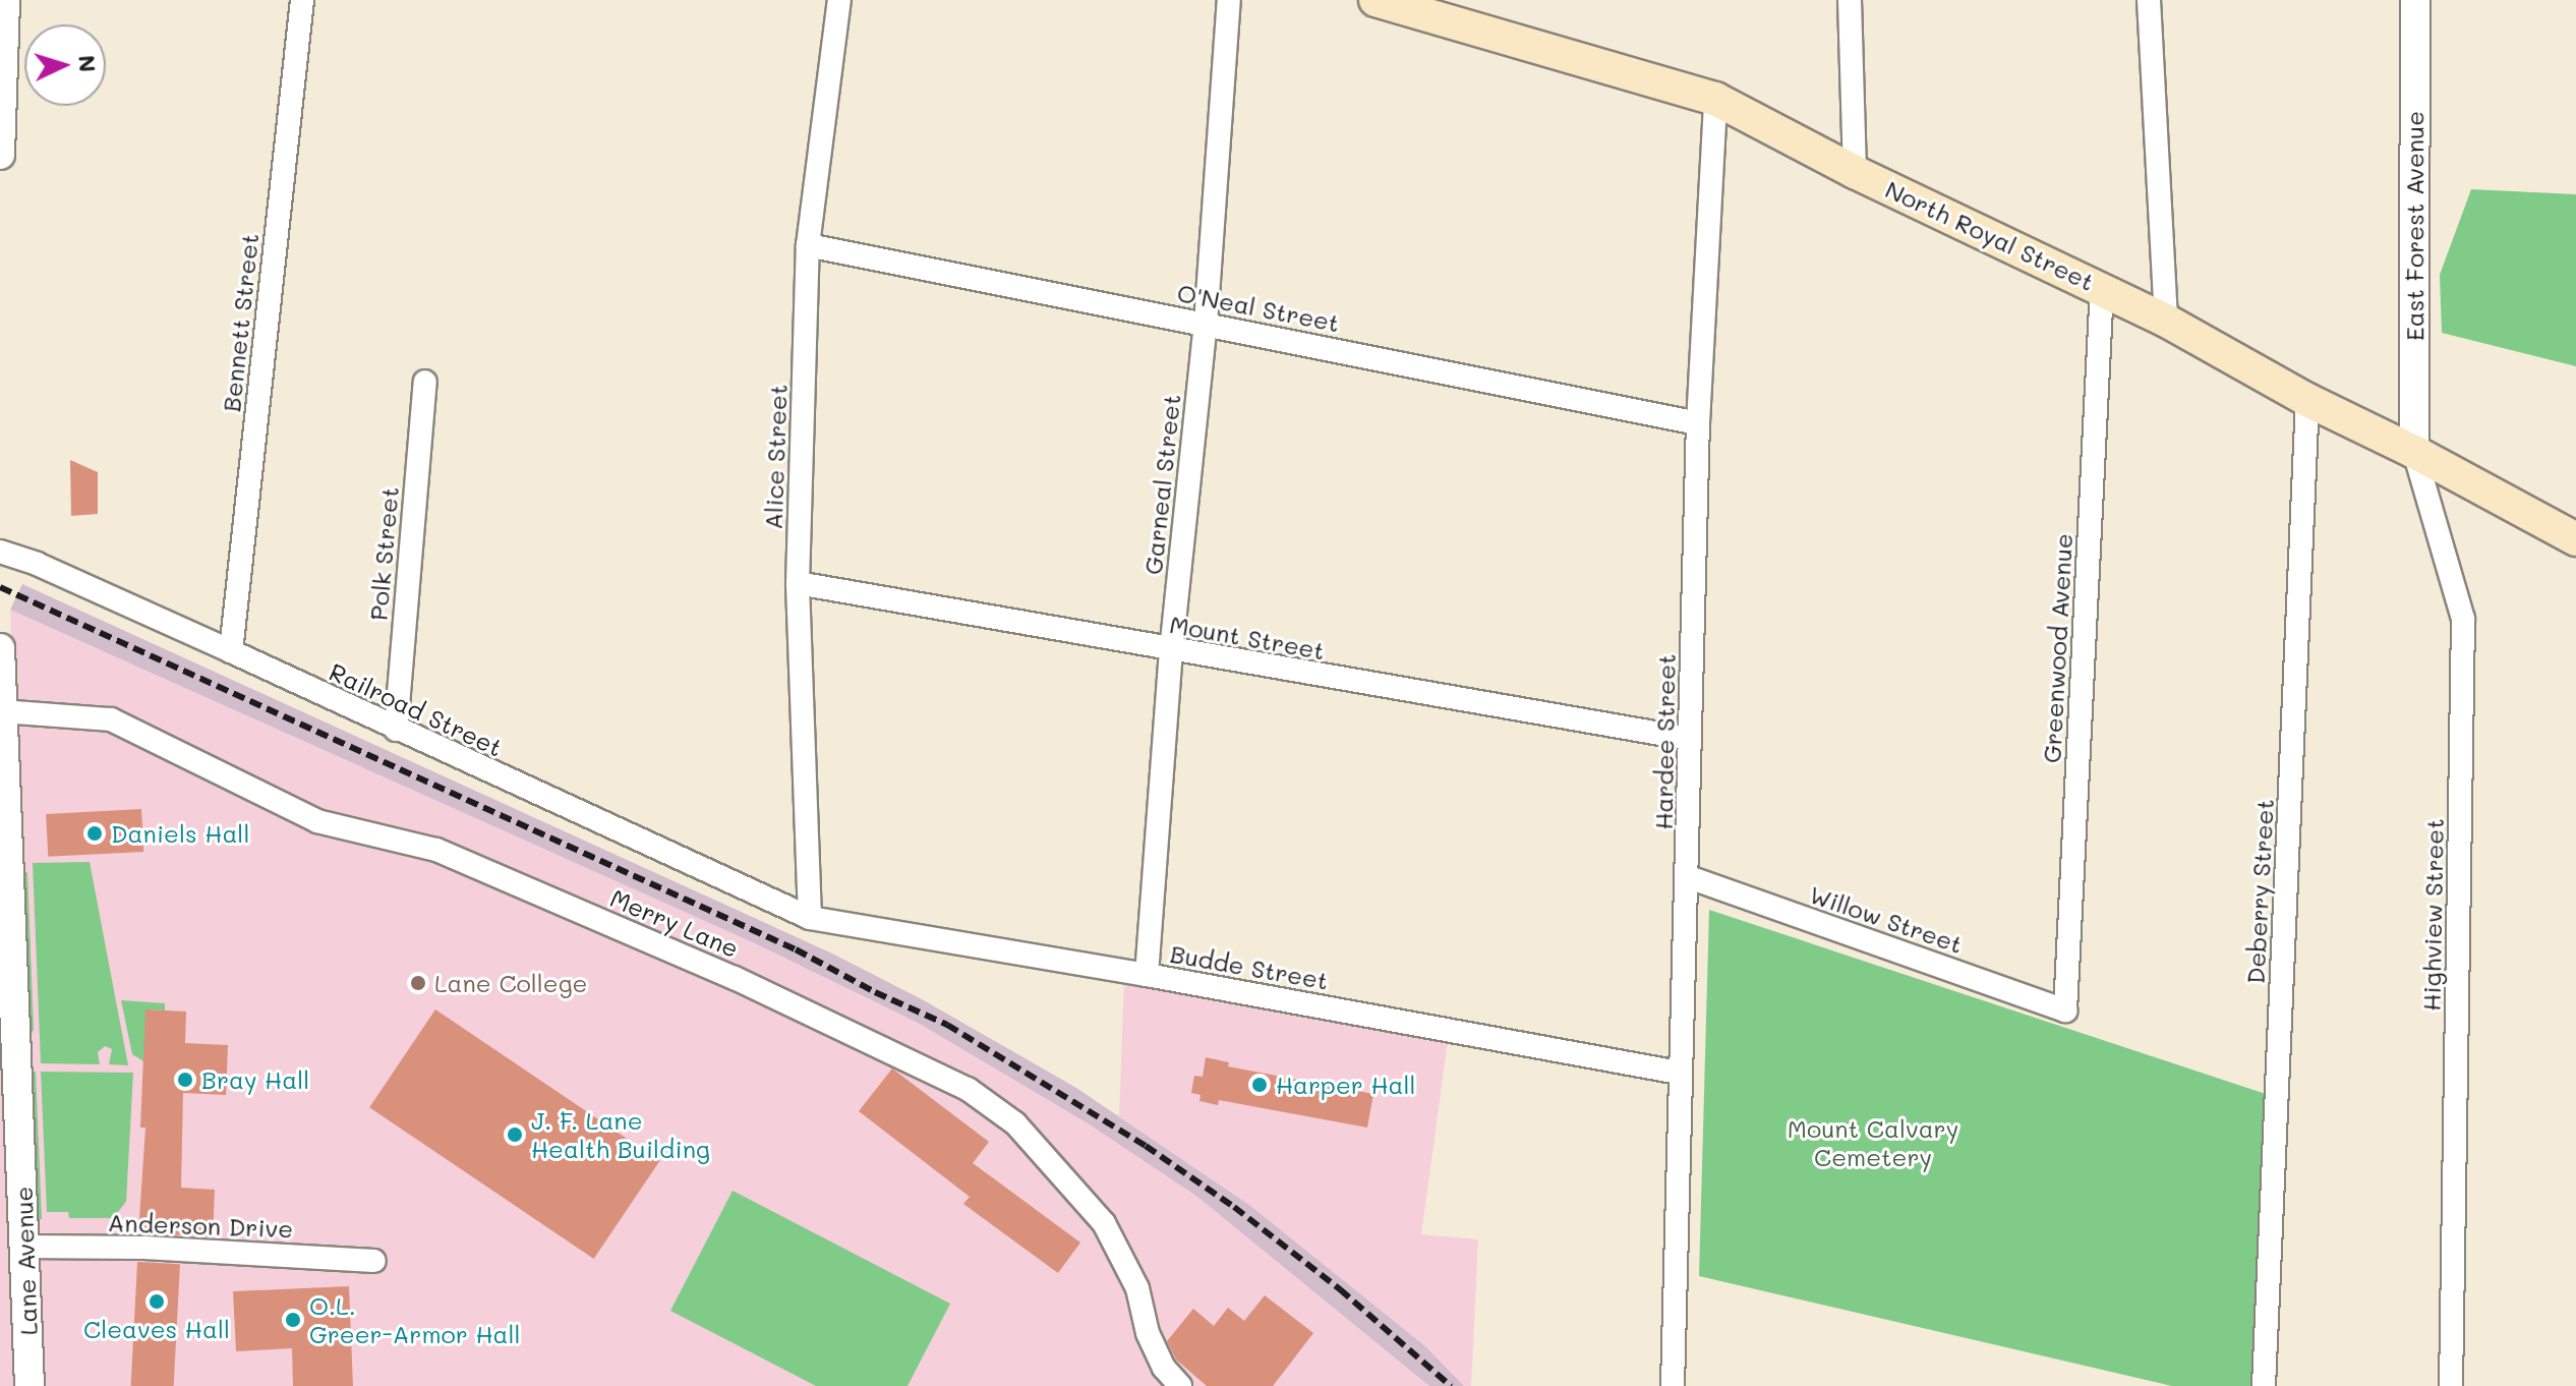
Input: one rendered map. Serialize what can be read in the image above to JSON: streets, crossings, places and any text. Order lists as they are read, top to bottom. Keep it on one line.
{"streets":{"main road":["North Royal Street"],"street":["East Forest Avenue","O'Neal Street","Bennett Street","Alice Street","Garneal Street","Polk Street","Mount Street","Greenwood Avenue","Railroad Street","Hardee Street","Deberry Street","Highview Street","Willow Street","Merry Lane","Budde Street","Anderson Drive","Lane Avenue"]},"crossings":[["East Forest Avenue","North Royal Street"],["East Forest Avenue","Highview Street"],["North Royal Street","Greenwood Avenue"],["North Royal Street","Hardee Street"],["North Royal Street","Deberry Street"],["North Royal Street","Highview Street"],["O'Neal Street","Alice Street"],["O'Neal Street","Garneal Street"],["O'Neal Street","Hardee Street"],["Bennett Street","Railroad Street"],["Alice Street","Mount Street"],["Alice Street","Railroad Street"],["Alice Street","Budde Street"],["Garneal Street","Mount Street"],["Garneal Street","Budde Street"],["Polk Street","Railroad Street"],["Mount Street","Hardee Street"],["Greenwood Avenue","Willow Street"],["Railroad Street","Budde Street"],["Hardee Street","Willow Street"],["Hardee Street","Budde Street"],["Merry Lane","Lane Avenue"],["Anderson Drive","Lane Avenue"]],"parks":["Mount Calvary Cemetery"],"places":["Daniels Hall","Lane College","Bray Hall","Harper Hall","J. F. Lane Health Building","Cleaves Hall","O.L. Greer-Armor Hall"],"north":"right"}
